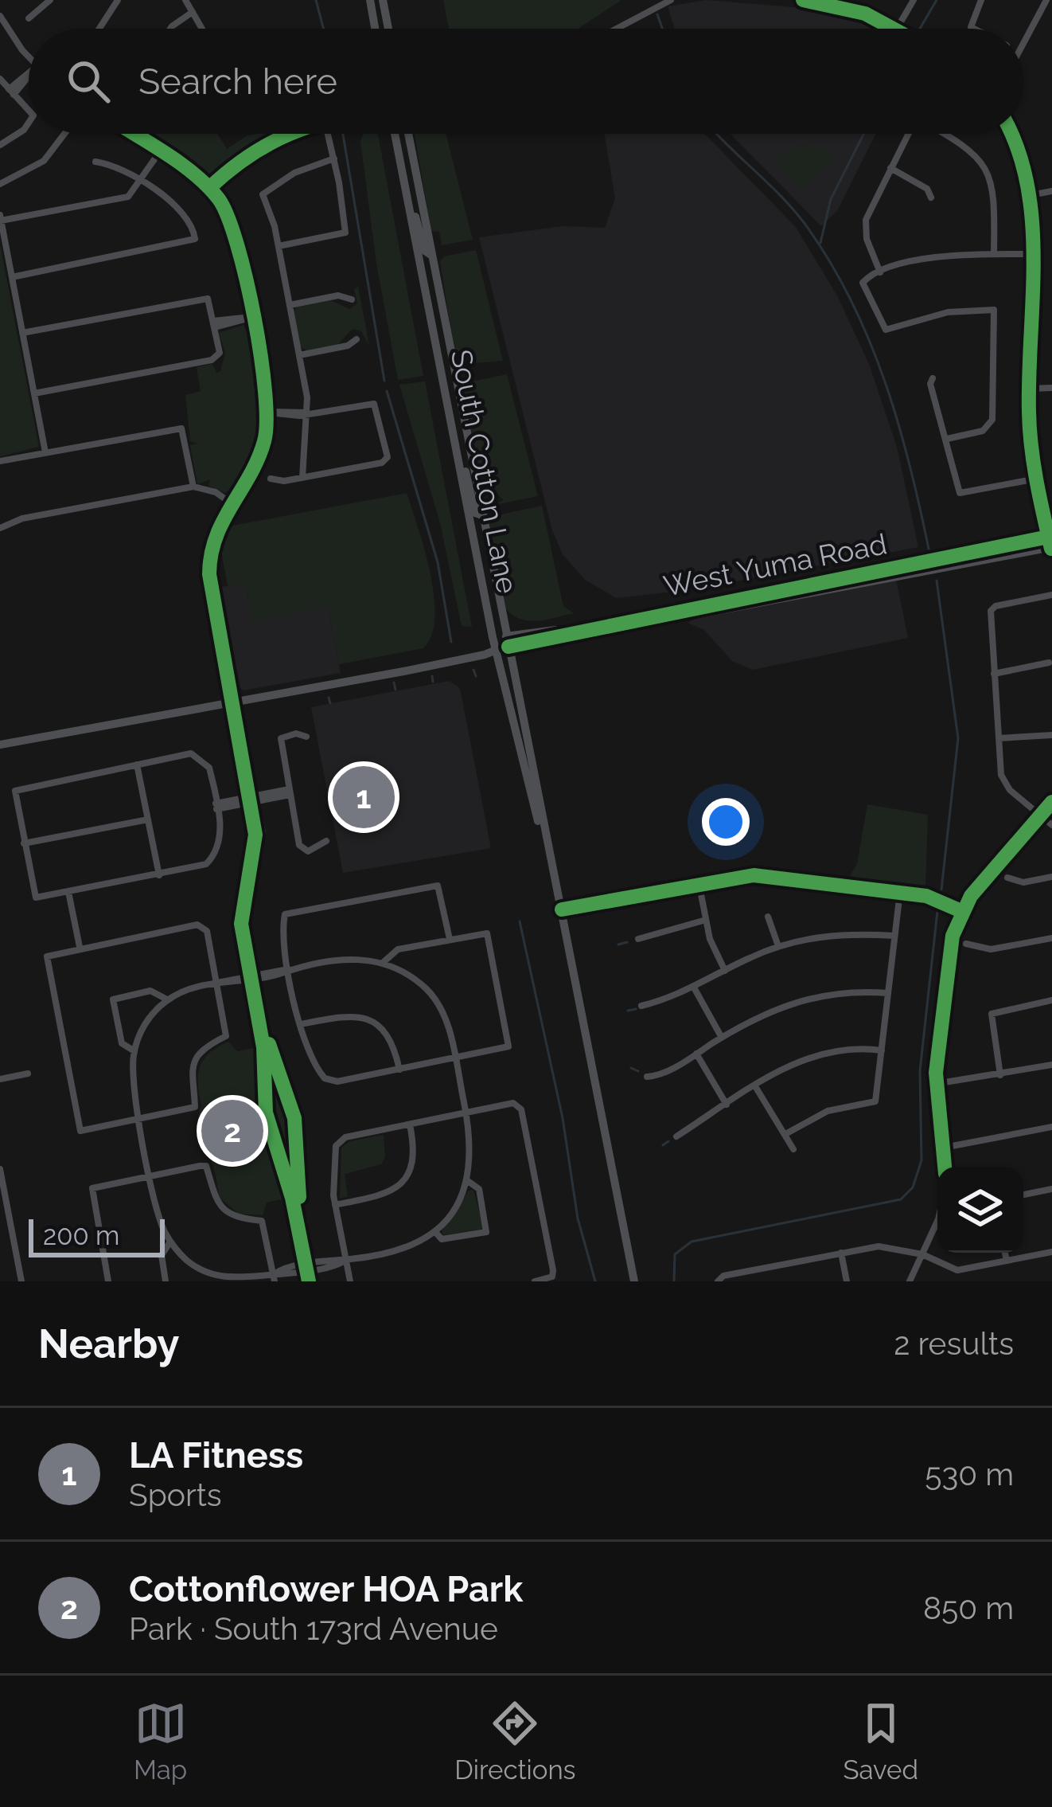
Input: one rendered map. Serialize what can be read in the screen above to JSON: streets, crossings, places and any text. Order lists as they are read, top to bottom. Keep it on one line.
{"streets":{"main road":["South Cotton Lane","West Yuma Road"]},"crossings":[["South Cotton Lane","West Yuma Road"]],"scale_bar":"200 m","page":{"search":"Search here","pins":["1","2"],"scale":"200 m","heading":["Nearby","2 results"],"list":[{"mark":"1","name":"LA Fitness","note":"Sports","value":"530 m"},{"mark":"2","name":"Cottonflower HOA Park","note":"Park · South 173rd Avenue","value":"850 m"}],"nav":["Map","Directions","Saved"]}}
